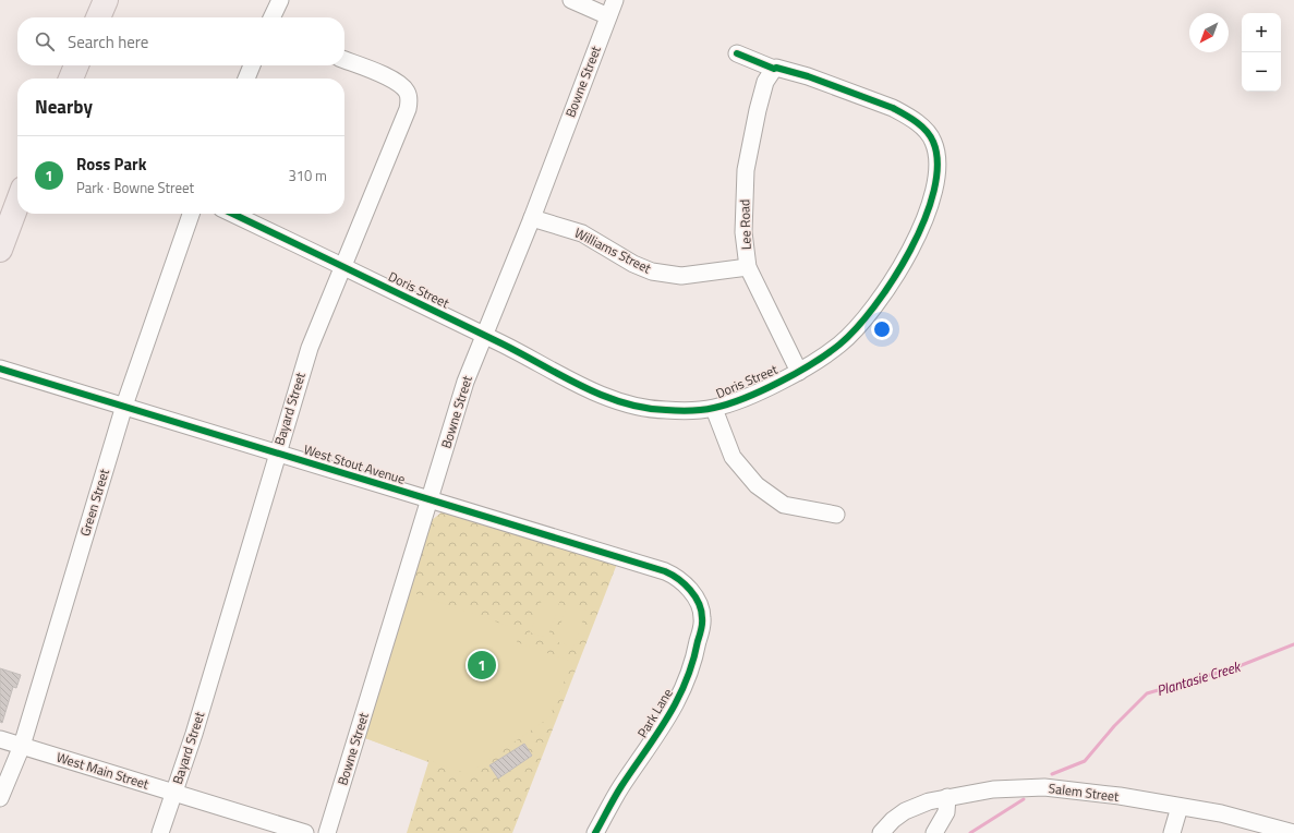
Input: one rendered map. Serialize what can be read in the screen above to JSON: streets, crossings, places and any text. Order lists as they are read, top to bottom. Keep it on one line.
{"streets":{"street":["Bowne Street","Lee Road","Williams Street","Doris Street","Bayard Street","West Stout Avenue","Green Street","Park Lane","West Main Street","Salem Street"]},"crossings":[["Bowne Street","Williams Street"],["Bowne Street","Doris Street"],["Bowne Street","West Stout Avenue"],["Lee Road","Williams Street"],["Lee Road","Doris Street"],["Doris Street","Bayard Street"],["Bayard Street","West Stout Avenue"],["Bayard Street","West Main Street"],["West Stout Avenue","Green Street"],["West Stout Avenue","Park Lane"],["Green Street","West Main Street"]],"water":["Plantasie Creek"],"north":"bottom left","page":{"map_buttons":["+","−"],"search":"Search here","heading":"Nearby","list":[{"mark":"1","name":"Ross Park","note":"Park · Bowne Street","value":"310 m"}],"pins":"1"}}
